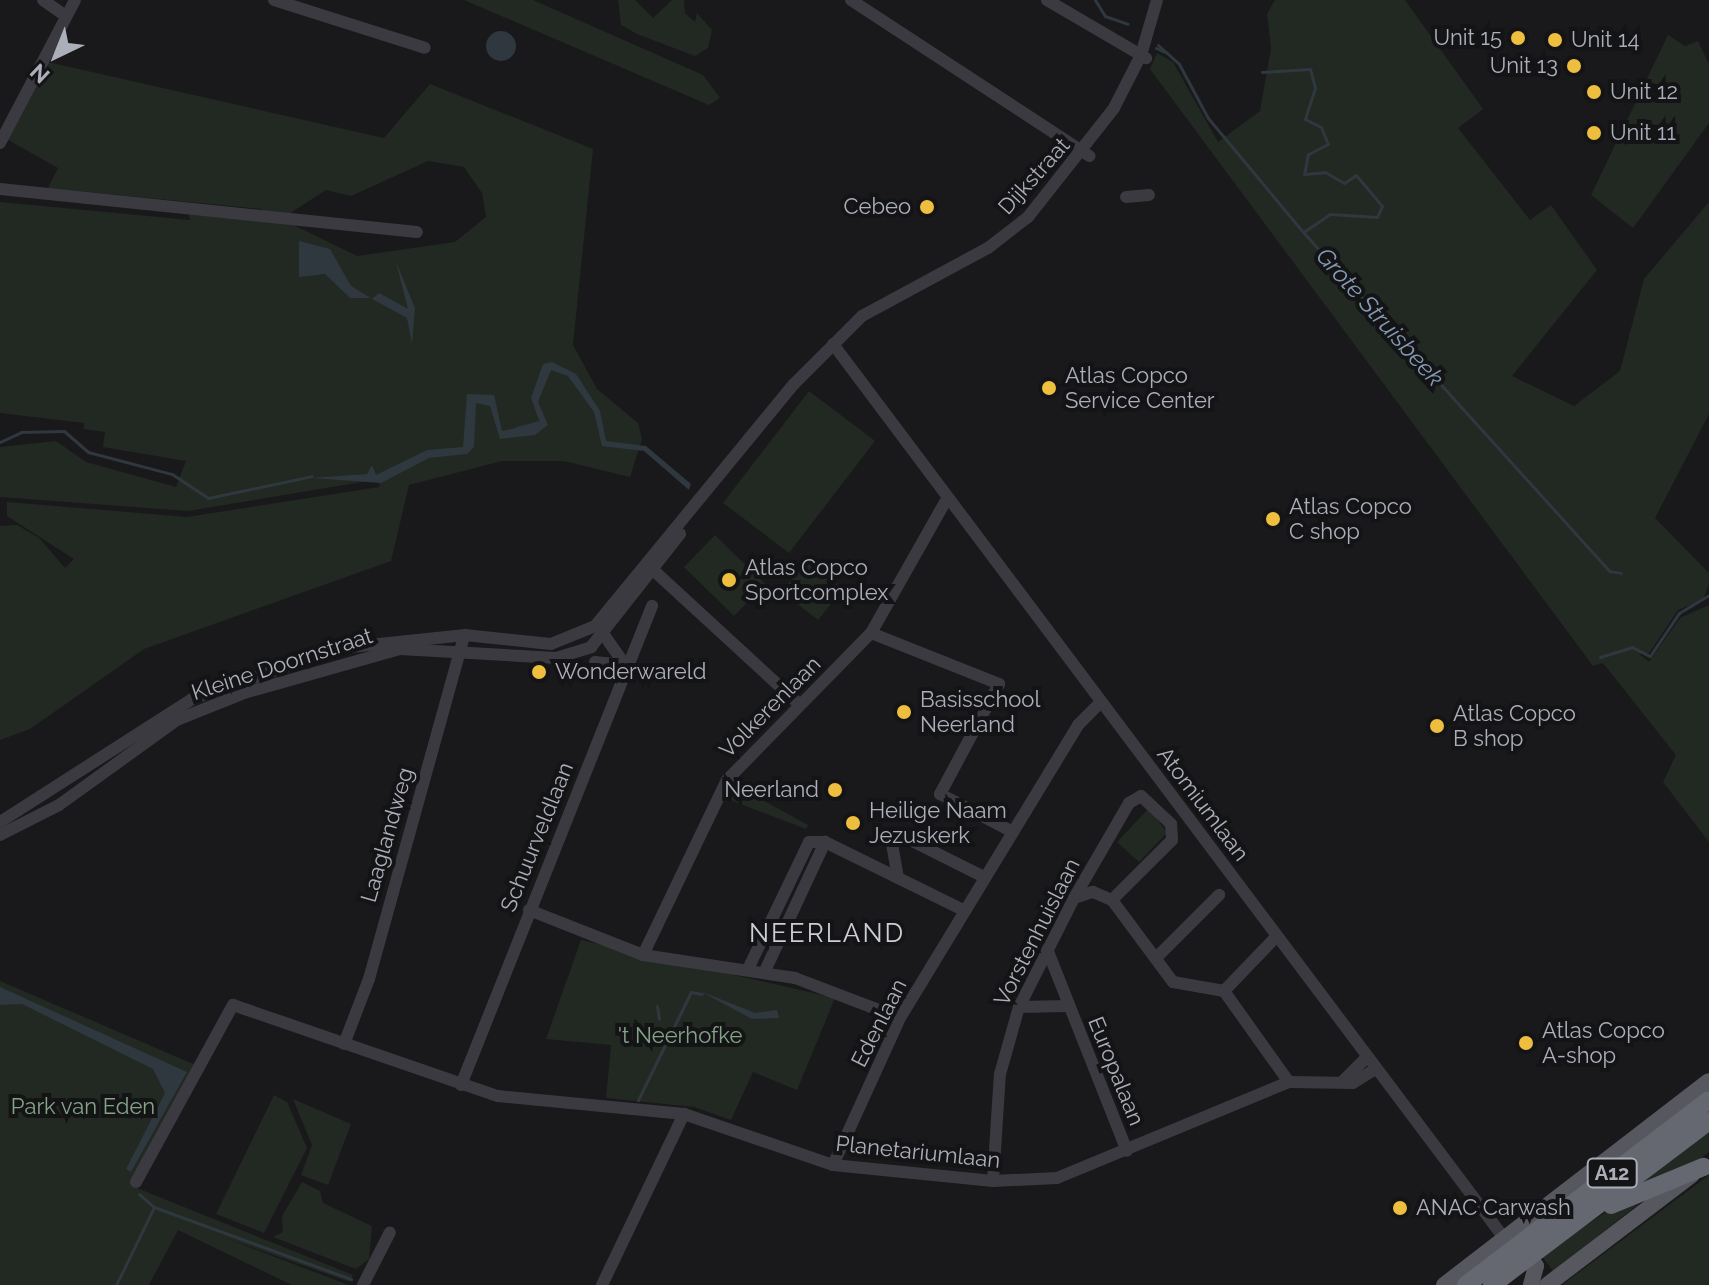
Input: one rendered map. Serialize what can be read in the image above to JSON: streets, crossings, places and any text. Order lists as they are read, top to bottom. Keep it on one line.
{"streets":{"highway":["A12"],"street":["Dijkstraat","Kleine Doornstraat","Volkerenlaan","Atomiumlaan","Laaglandweg","Schuurveldlaan","Vorstenhuislaan","Edenlaan","Europalaan","Planetariumlaan"]},"crossings":[["Dijkstraat","Kleine Doornstraat"],["Dijkstraat","Atomiumlaan"],["Kleine Doornstraat","Atomiumlaan"],["Kleine Doornstraat","Laaglandweg"],["Volkerenlaan","Atomiumlaan"],["Atomiumlaan","Edenlaan"],["Atomiumlaan","Planetariumlaan"],["Atomiumlaan","A12"],["Laaglandweg","Planetariumlaan"],["Schuurveldlaan","Planetariumlaan"],["Vorstenhuislaan","Europalaan"],["Vorstenhuislaan","Planetariumlaan"],["Edenlaan","Planetariumlaan"],["Europalaan","Planetariumlaan"]],"districts":["NEERLAND"],"water":["Grote Struisbeek"],"parks":["'t Neerhofke","Park van Eden"],"places":["Unit 15","Unit 14","Unit 13","Unit 12","Unit 11","Cebeo","Atlas Copco Service Center","Atlas Copco C shop","Atlas Copco Sportcomplex","Wonderwareld","Basisschool Neerland","Atlas Copco B shop","Neerland","Heilige Naam Jezuskerk","Atlas Copco A-shop","ANAC Carwash"],"north":"bottom left"}
